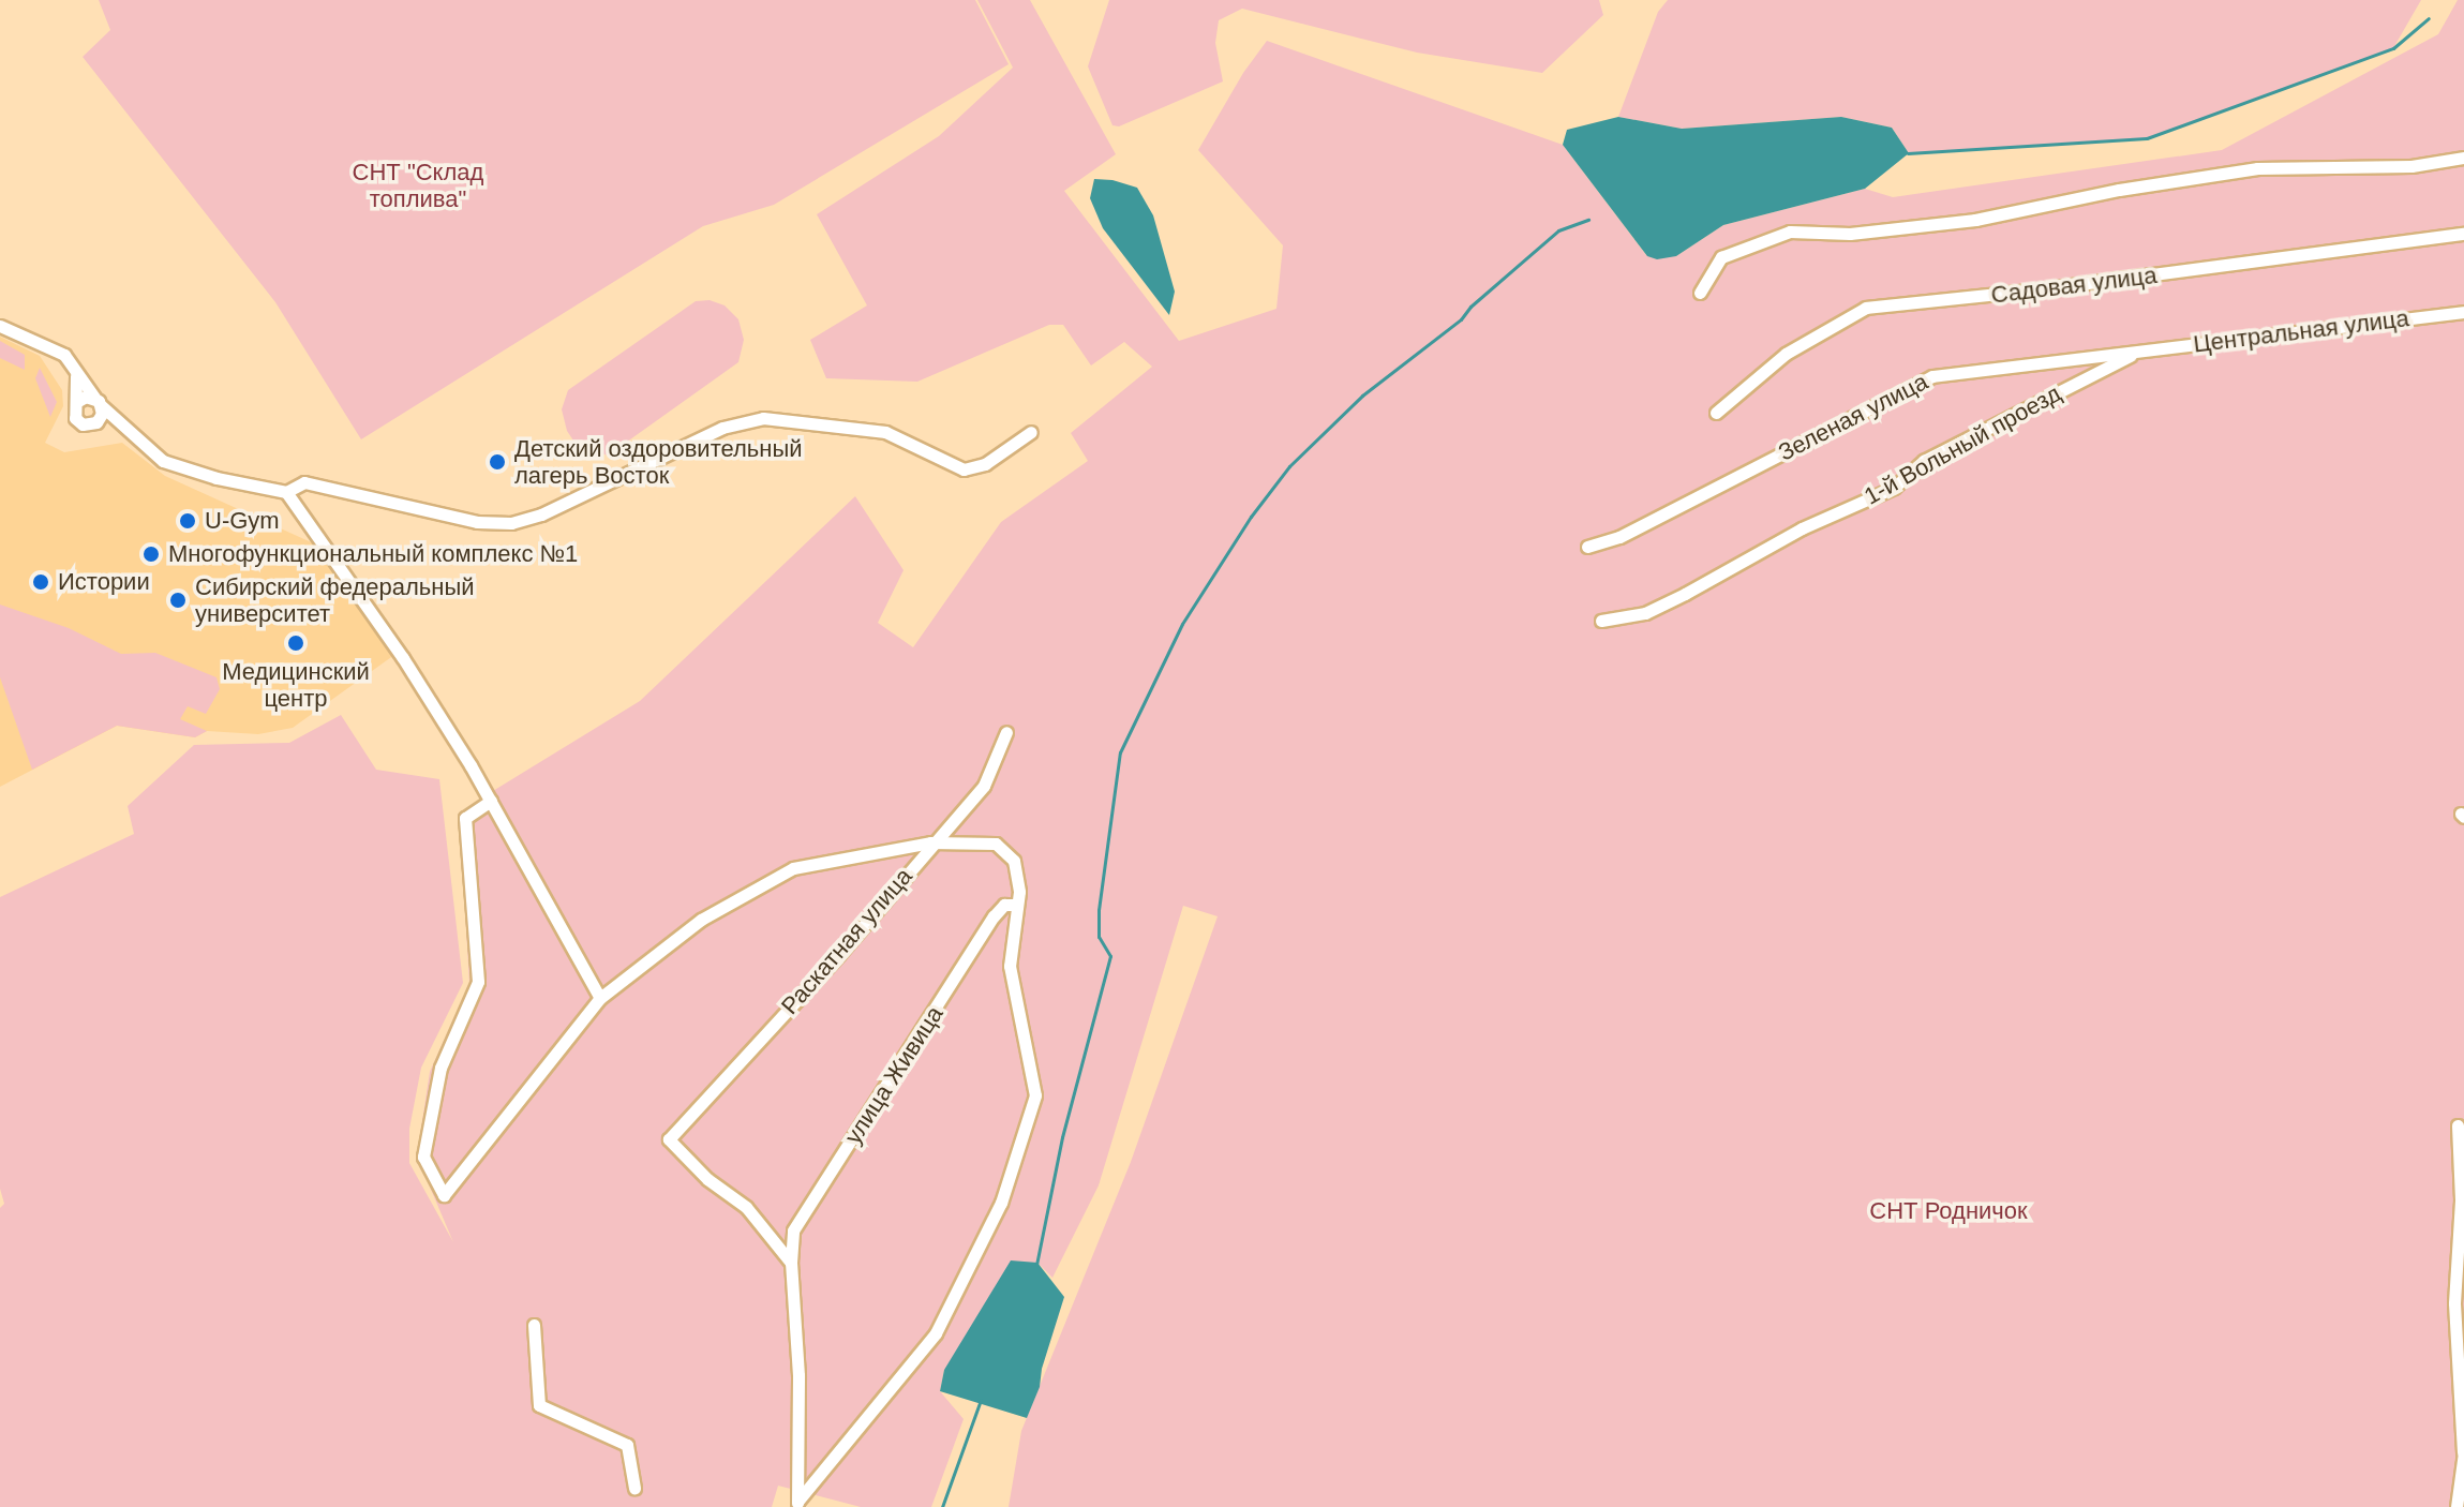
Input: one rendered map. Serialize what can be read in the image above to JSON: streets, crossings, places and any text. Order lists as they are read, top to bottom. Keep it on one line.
{"streets":{"street":["Садовая улица","Центральная улица","Зеленая улица","1-й Вольный проезд","Раскатная улица","улица Живица"]},"crossings":[["Центральная улица","Зеленая улица"],["Центральная улица","1-й Вольный проезд"],["Зеленая улица","1-й Вольный проезд"],["Раскатная улица","улица Живица"]],"parks":["СНТ \"Склад топлива\"","СНТ Родничок"],"places":["Детский оздоровительный лагерь Восток","U-Gym","Многофункциональный комплекс №1","Истории","Сибирский федеральный университет","Медицинский центр"]}
